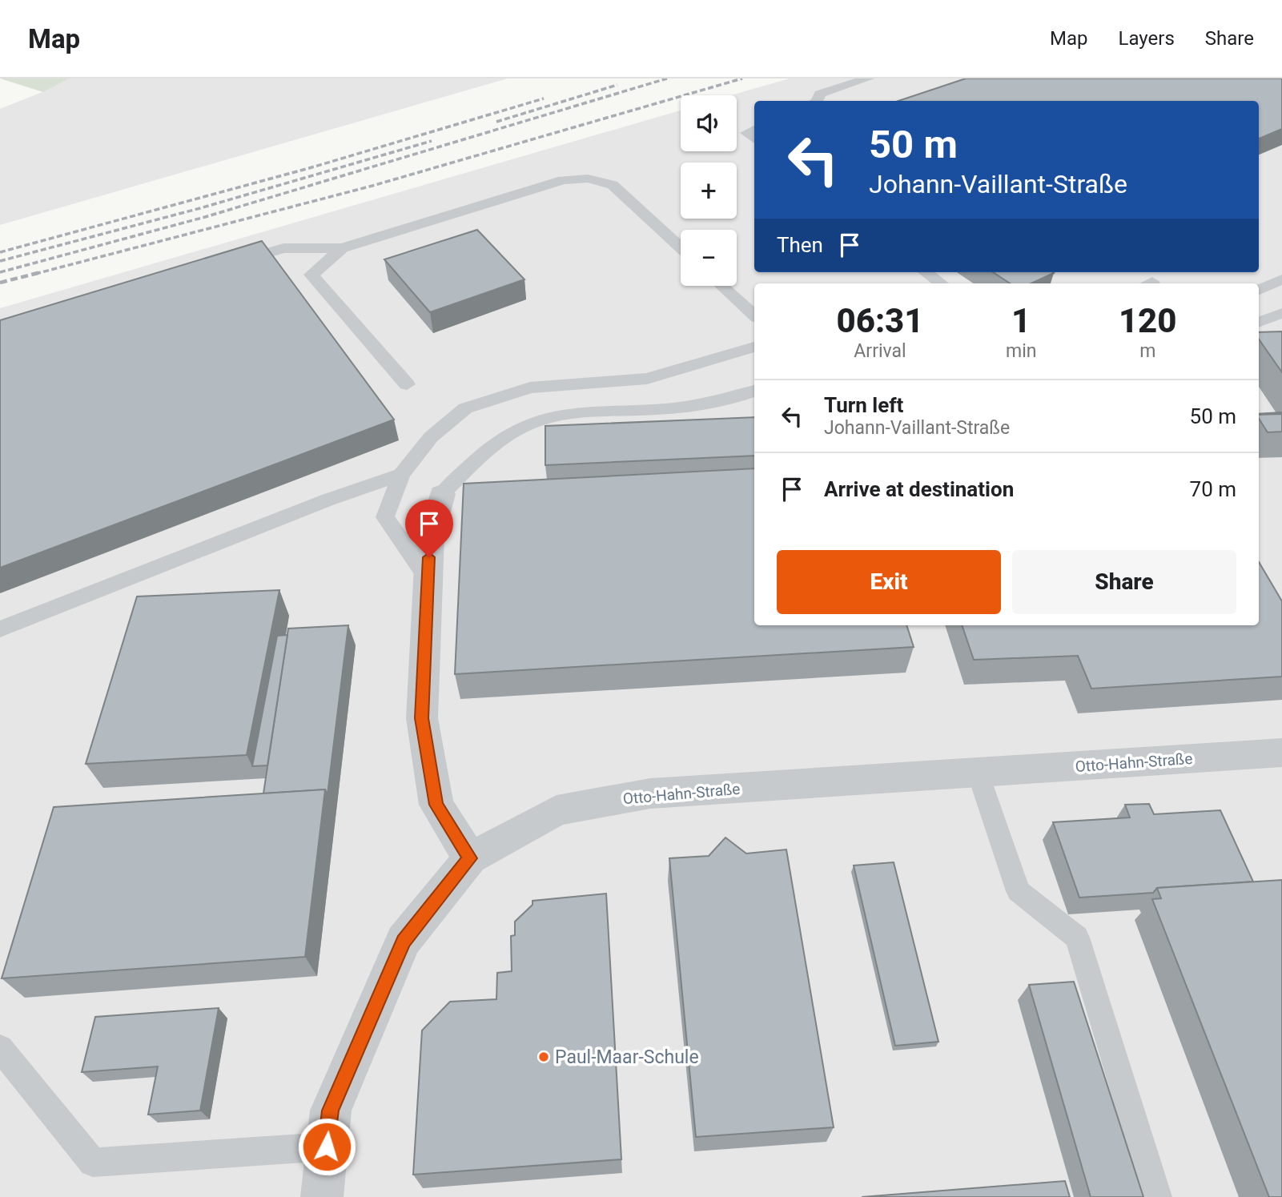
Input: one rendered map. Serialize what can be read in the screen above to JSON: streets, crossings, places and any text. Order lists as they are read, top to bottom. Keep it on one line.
{"streets":{"street":["Otto-Hahn-Straße"]},"places":["Paul-Maar-Schule"],"page":{"header":"Map","nav":["Map","Layers","Share"],"map_buttons":["+","−"],"turn":["50 m","Johann-Vaillant-Straße"],"then":"Then","eta":["06:31","Arrival","1","min","120","m"],"list":[{"name":"Turn left","note":"Johann-Vaillant-Straße","value":"50 m"},{"name":"Arrive at destination","value":"70 m"}],"buttons":["Exit","Share"]}}
